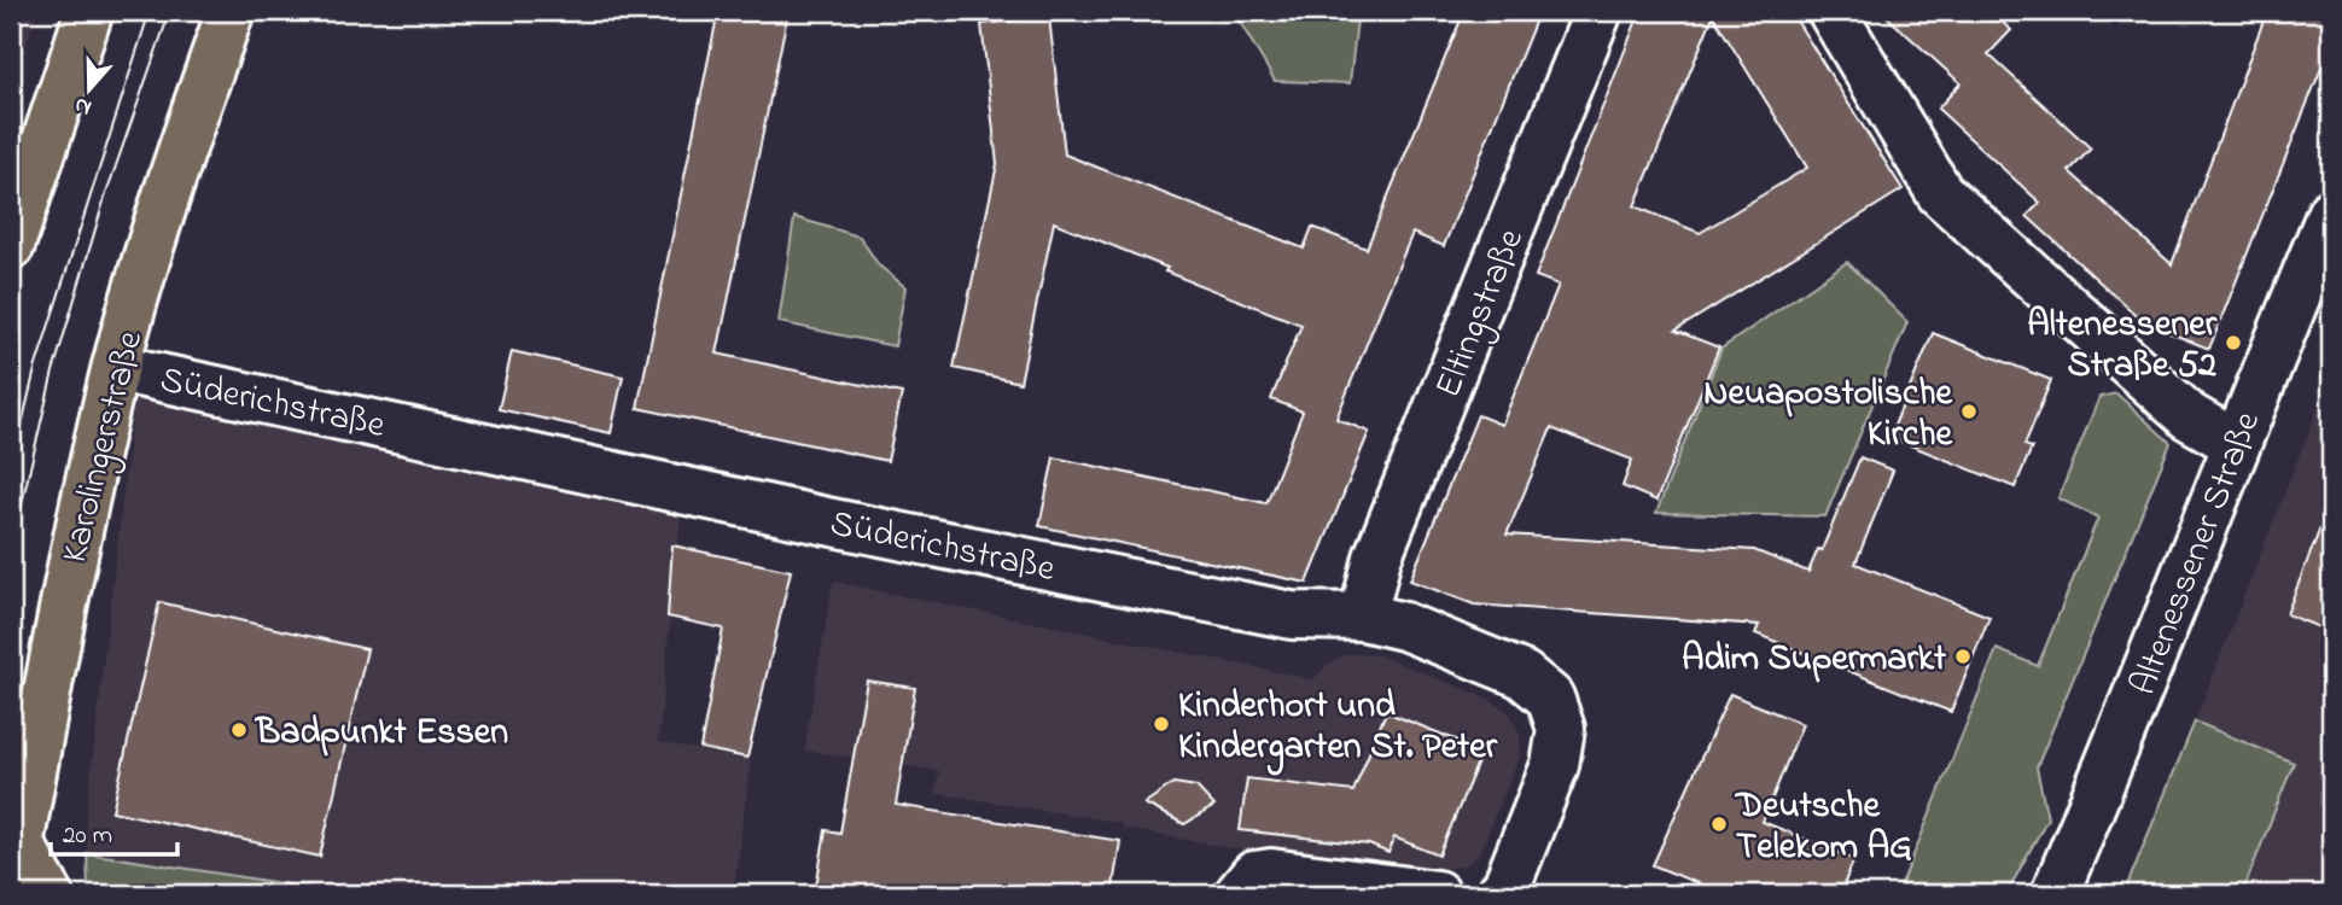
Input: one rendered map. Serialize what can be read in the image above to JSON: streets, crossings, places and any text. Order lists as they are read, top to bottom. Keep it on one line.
{"streets":{"main road":["Karolingerstraße"],"street":["Eltingstraße","Süderichstraße","Altenessener Straße"]},"crossings":[["Eltingstraße","Süderichstraße"],["Süderichstraße","Karolingerstraße"]],"places":["Altenessener Straße 52","Neuapostolische Kirche","Adim Supermarkt","Kinderhort und Kindergarten St. Peter","Badpunkt Essen","Deutsche Telekom AG"],"scale_bar":"20 m","north":"bottom"}
